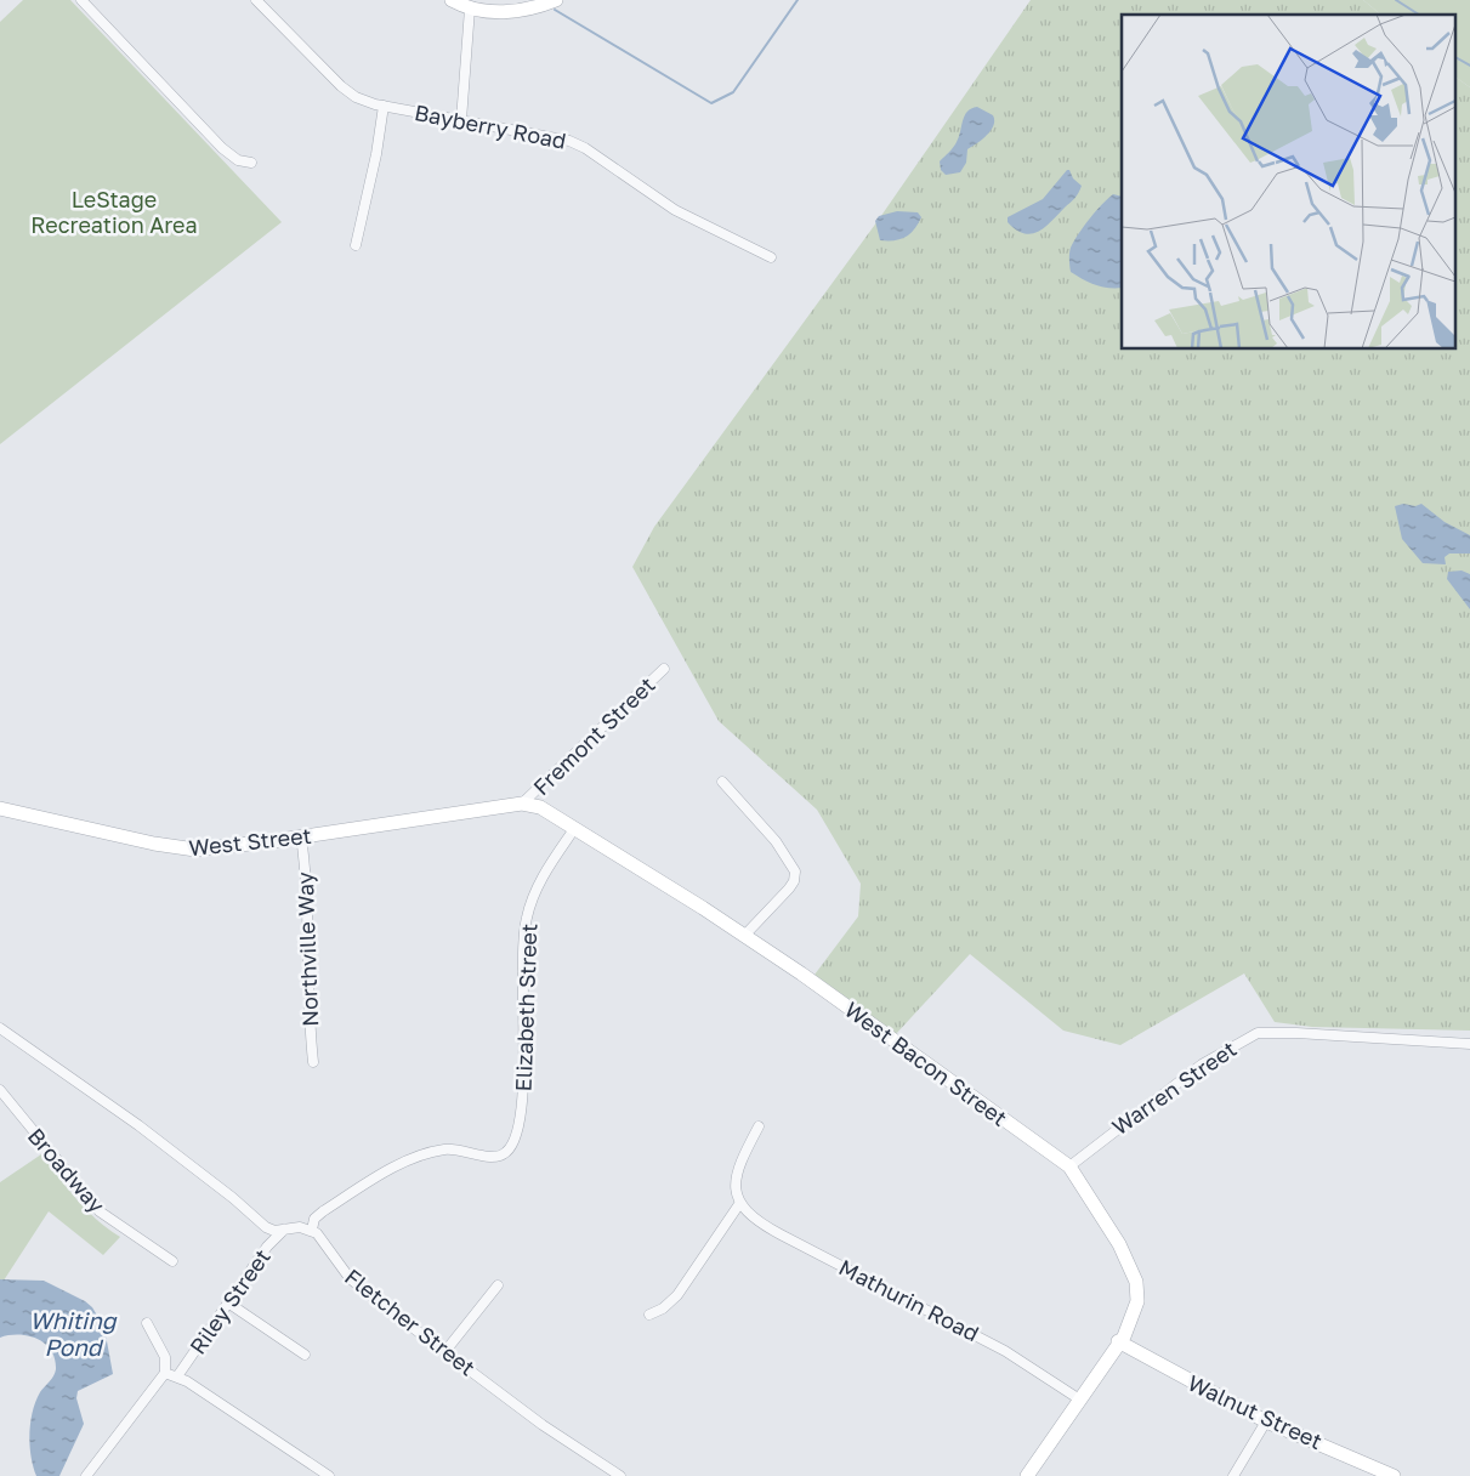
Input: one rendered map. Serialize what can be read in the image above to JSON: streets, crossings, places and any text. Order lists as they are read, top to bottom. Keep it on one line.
{"streets":{"street":["Bayberry Road","Fremont Street","West Street","Northville Way","Elizabeth Street","West Bacon Street","Warren Street","Broadway","Mathurin Road","Riley Street","Fletcher Street","Walnut Street"]},"crossings":[["Fremont Street","West Bacon Street"],["West Street","Northville Way"],["West Street","West Bacon Street"],["Elizabeth Street","West Bacon Street"],["Elizabeth Street","Fletcher Street"],["West Bacon Street","Warren Street"],["West Bacon Street","Mathurin Road"],["West Bacon Street","Walnut Street"]],"water":["Whiting Pond"],"parks":["LeStage Recreation Area"]}
